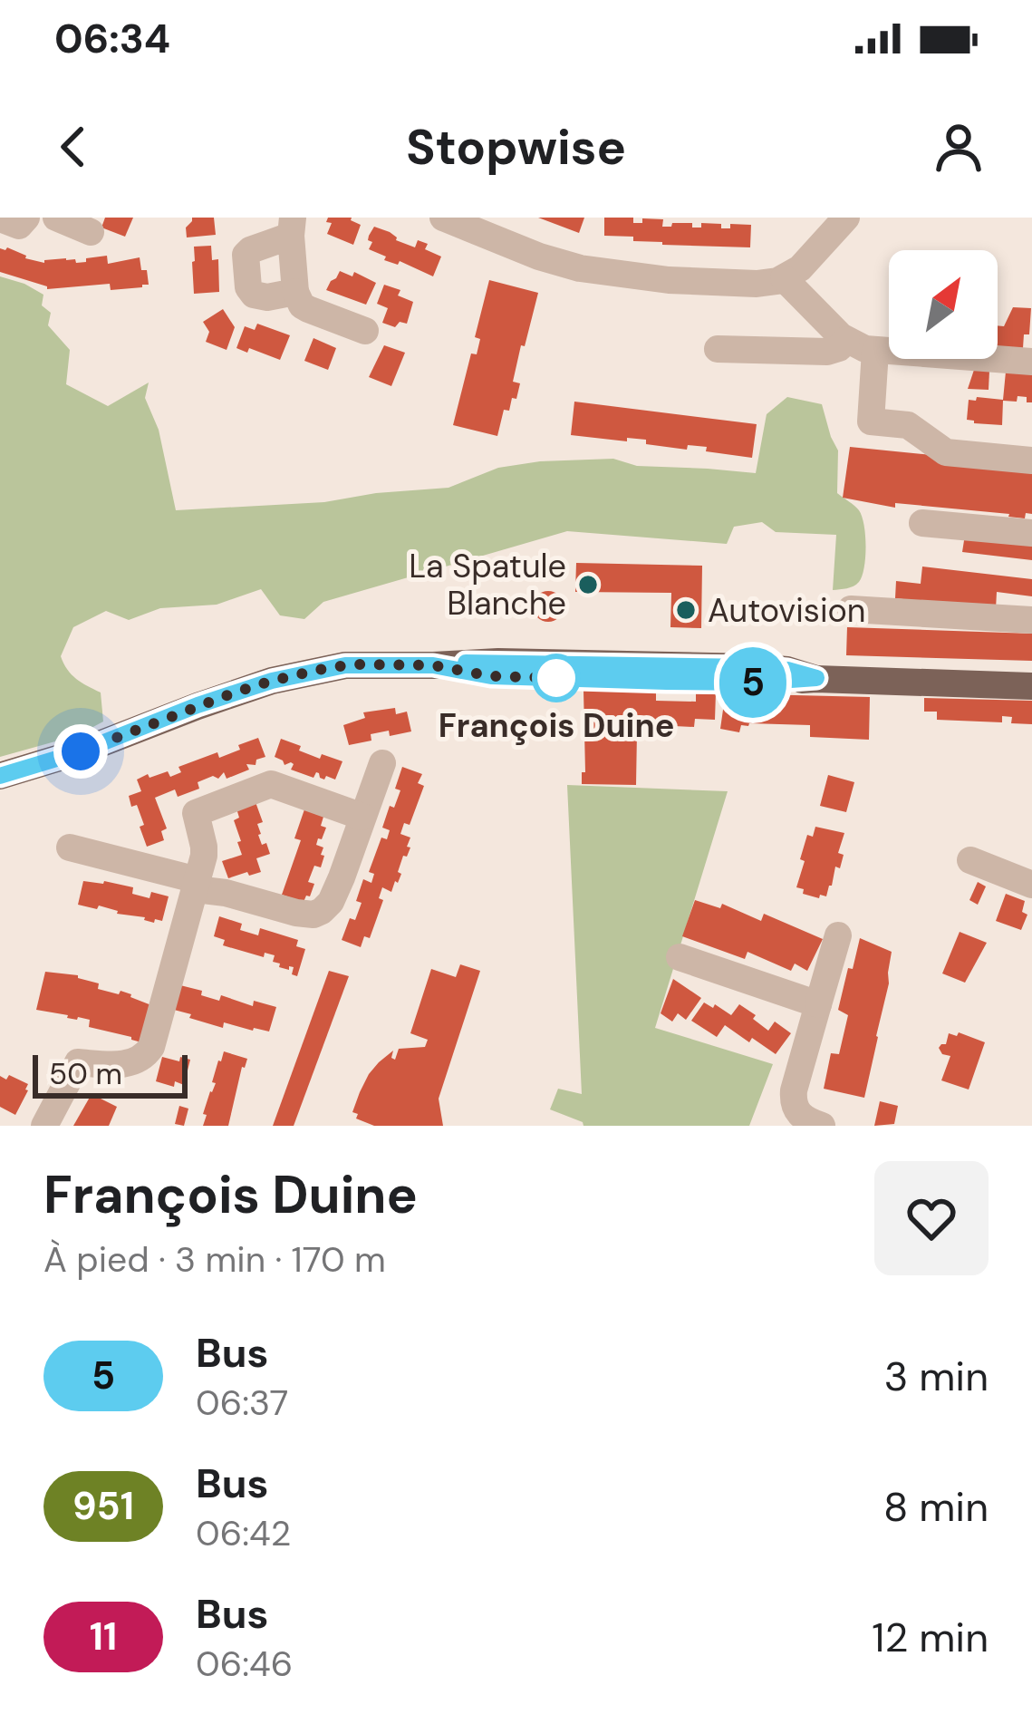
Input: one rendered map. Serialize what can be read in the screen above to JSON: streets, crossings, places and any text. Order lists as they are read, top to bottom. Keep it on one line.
{"places":["La Spatule Blanche","Autovision","François Duine"],"lines":["bus line 5"],"scale_bar":"50 m","north":"top right","page":{"status":"06:34","header":"Stopwise","on_map":"5","scale":"50 m","heading":["François Duine","À pied · 3 min · 170 m"],"list":[{"mark":"5","name":"Bus","note":"06:37","value":"3 min"},{"mark":"951","name":"Bus","note":"06:42","value":"8 min"},{"mark":"11","name":"Bus","note":"06:46","value":"12 min"}]}}
